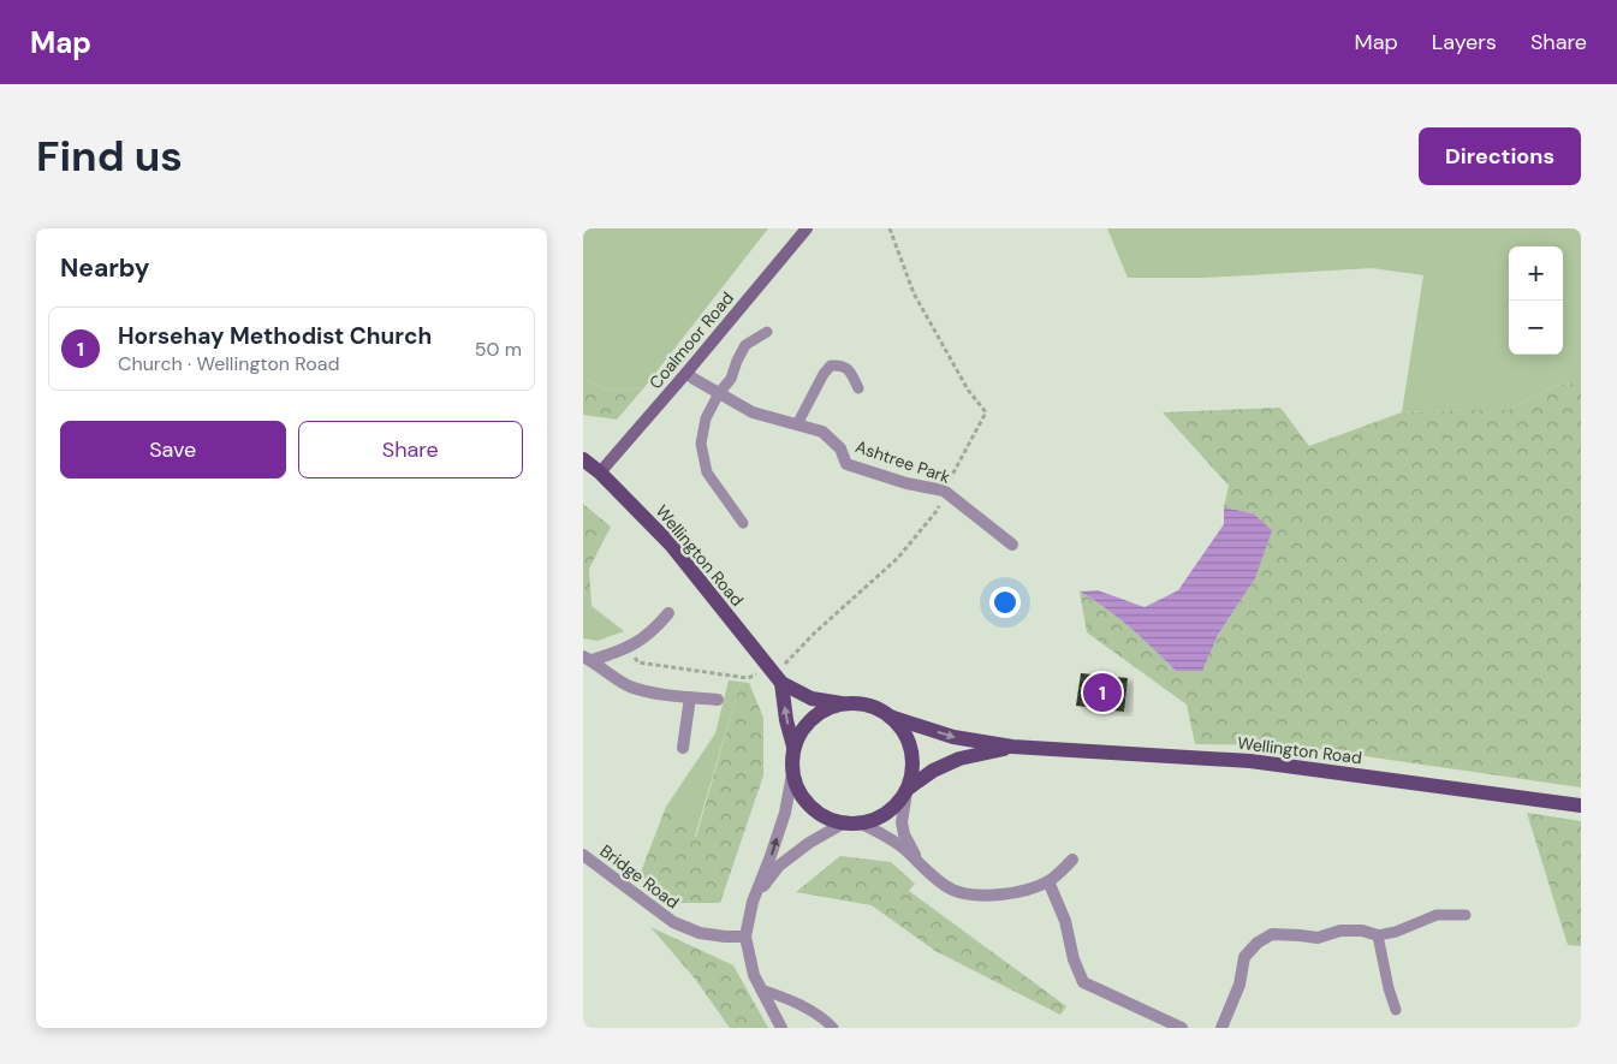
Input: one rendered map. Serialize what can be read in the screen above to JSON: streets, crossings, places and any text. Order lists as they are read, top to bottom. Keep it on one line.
{"streets":{"main road":["Wellington Road"],"street":["Coalmoor Road","Ashtree Park","Bridge Road"]},"crossings":[["Coalmoor Road","Ashtree Park"],["Coalmoor Road","Wellington Road"]],"page":{"header":"Map","nav":["Map","Layers","Share"],"buttons":["Directions",["Save","Share"]],"title":"Find us","heading":"Nearby","map_buttons":["+","−"],"list":[{"mark":"1","name":"Horsehay Methodist Church","note":"Church · Wellington Road","value":"50 m"}],"pins":"1"}}
